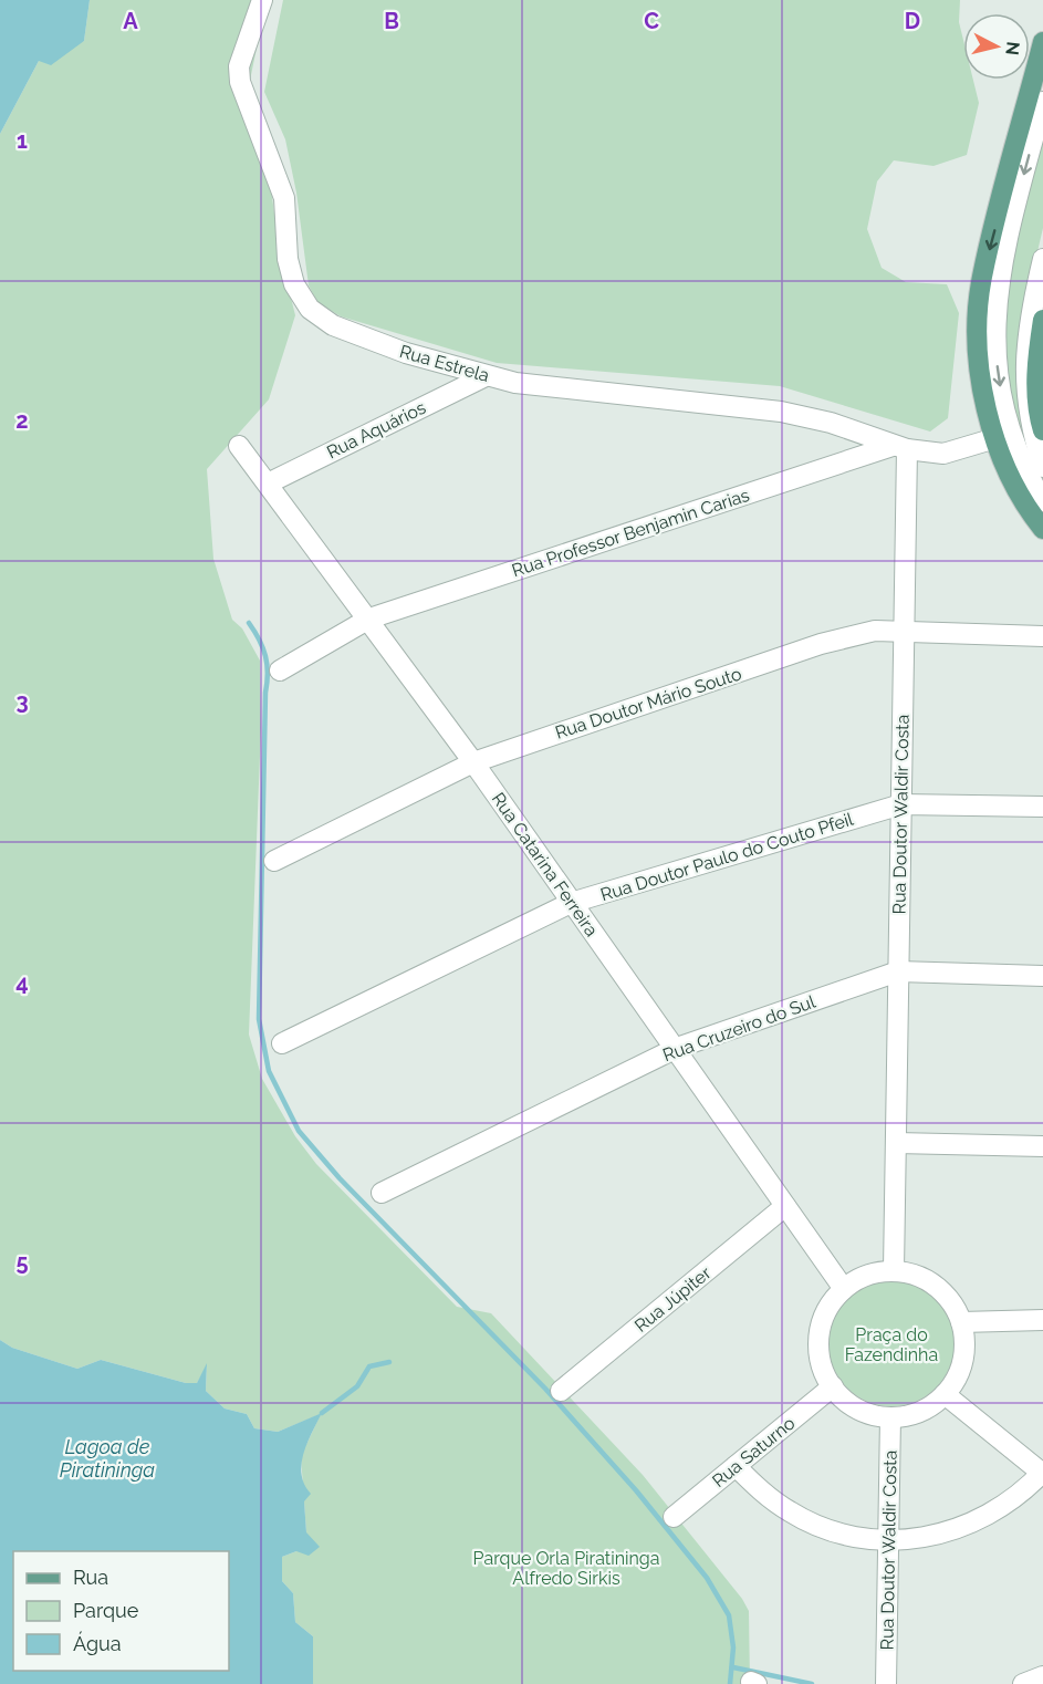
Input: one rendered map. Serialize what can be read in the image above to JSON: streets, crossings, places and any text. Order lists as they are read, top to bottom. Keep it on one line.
{"streets":{"street":["Rua Estrela","Rua Aquários","Rua Professor Benjamin Carias","Rua Doutor Mário Souto","Rua Doutor Waldir Costa","Rua Doutor Paulo do Couto Pfeil","Rua Catarina Ferreira","Rua Cruzeiro do Sul","Rua Júpiter","Rua Saturno"]},"crossings":[["Rua Estrela","Rua Aquários"],["Rua Estrela","Rua Professor Benjamin Carias"],["Rua Estrela","Rua Doutor Waldir Costa"],["Rua Aquários","Rua Catarina Ferreira"],["Rua Professor Benjamin Carias","Rua Doutor Waldir Costa"],["Rua Professor Benjamin Carias","Rua Catarina Ferreira"],["Rua Doutor Mário Souto","Rua Doutor Waldir Costa"],["Rua Doutor Mário Souto","Rua Catarina Ferreira"],["Rua Doutor Waldir Costa","Rua Doutor Paulo do Couto Pfeil"],["Rua Doutor Waldir Costa","Rua Catarina Ferreira"],["Rua Doutor Waldir Costa","Rua Cruzeiro do Sul"],["Rua Doutor Waldir Costa","Rua Saturno"],["Rua Doutor Paulo do Couto Pfeil","Rua Catarina Ferreira"],["Rua Catarina Ferreira","Rua Cruzeiro do Sul"],["Rua Catarina Ferreira","Rua Júpiter"],["Rua Catarina Ferreira","Rua Saturno"]],"water":["Lagoa de Piratininga"],"parks":["Praça do Fazendinha","Parque Orla Piratininga Alfredo Sirkis"],"legend":["Rua","Parque","Água"],"north":"right","grid":{"columns":["A","B","C","D"],"rows":["1","2","3","4","5"]}}
